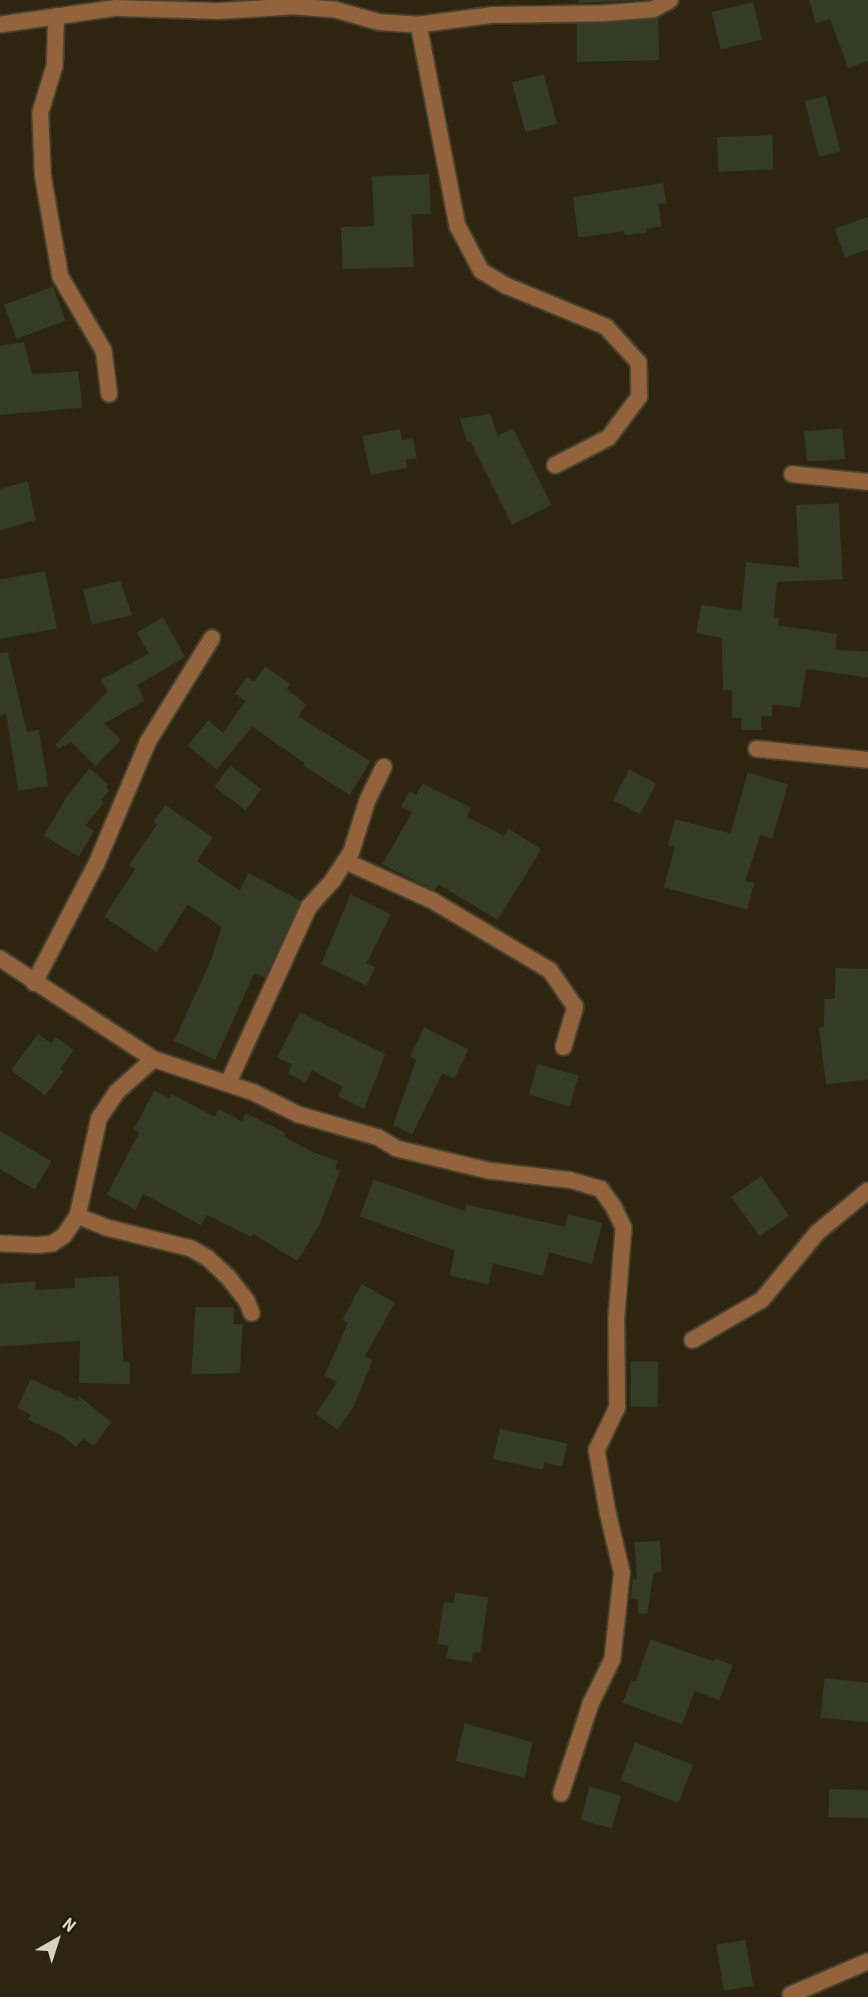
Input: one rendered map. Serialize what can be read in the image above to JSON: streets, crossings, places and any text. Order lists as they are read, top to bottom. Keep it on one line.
{"north":"top right"}
